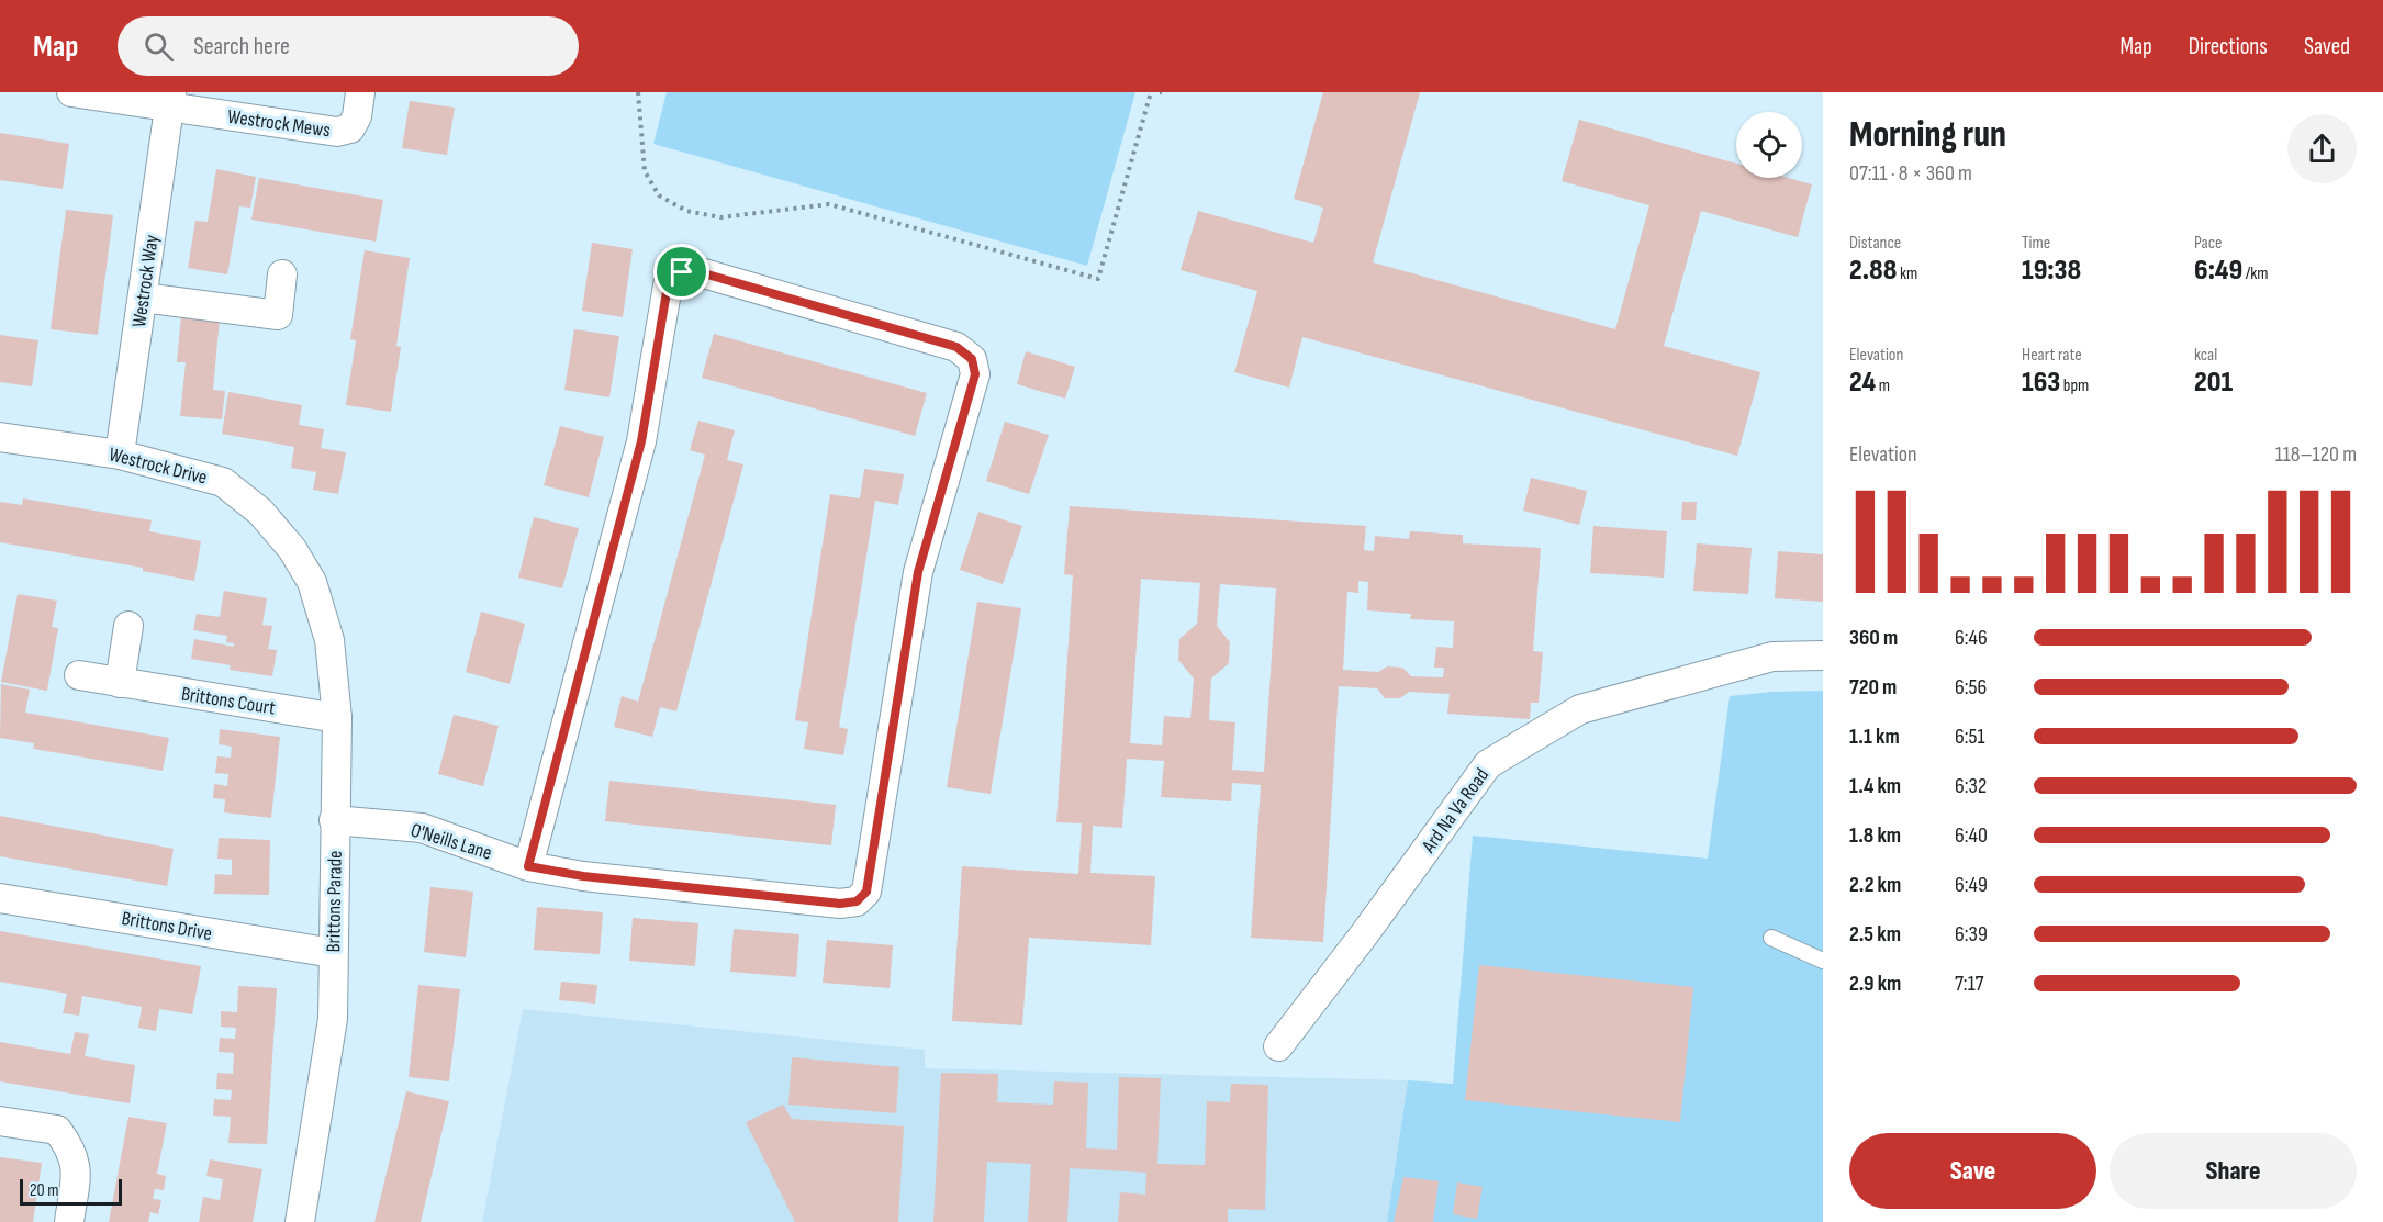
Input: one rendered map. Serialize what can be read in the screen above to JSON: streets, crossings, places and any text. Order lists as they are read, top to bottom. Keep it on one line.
{"streets":{"street":["Westrock Mews","Westrock Way","Westrock Drive","Brittons Court","Ard Na Va Road","O'Neills Lane","Brittons Parade","Brittons Drive"]},"crossings":[["Westrock Mews","Westrock Way"],["Westrock Way","Westrock Drive"],["Westrock Drive","Brittons Parade"],["Brittons Court","Brittons Parade"],["O'Neills Lane","Brittons Parade"],["Brittons Parade","Brittons Drive"]],"scale_bar":"20 m","page":{"header":"Map","search":"Search here","nav":["Map","Directions","Saved"],"heading":["Morning run","07:11 · 8 × 360 m"],"stats":[["Distance","2.88 km"],["Time","19:38"],["Pace","6:49 /km"],["Elevation","24 m"],["Heart rate","163 bpm"],["kcal","201"]],"chart":["Elevation","118–120 m"],"list":[{"name":"360 m","note":"6:46"},{"name":"720 m","note":"6:56"},{"name":"1.1 km","note":"6:51"},{"name":"1.4 km","note":"6:32"},{"name":"1.8 km","note":"6:40"},{"name":"2.2 km","note":"6:49"},{"name":"2.5 km","note":"6:39"},{"name":"2.9 km","note":"7:17"}],"buttons":["Save","Share"],"scale":"20 m"}}
